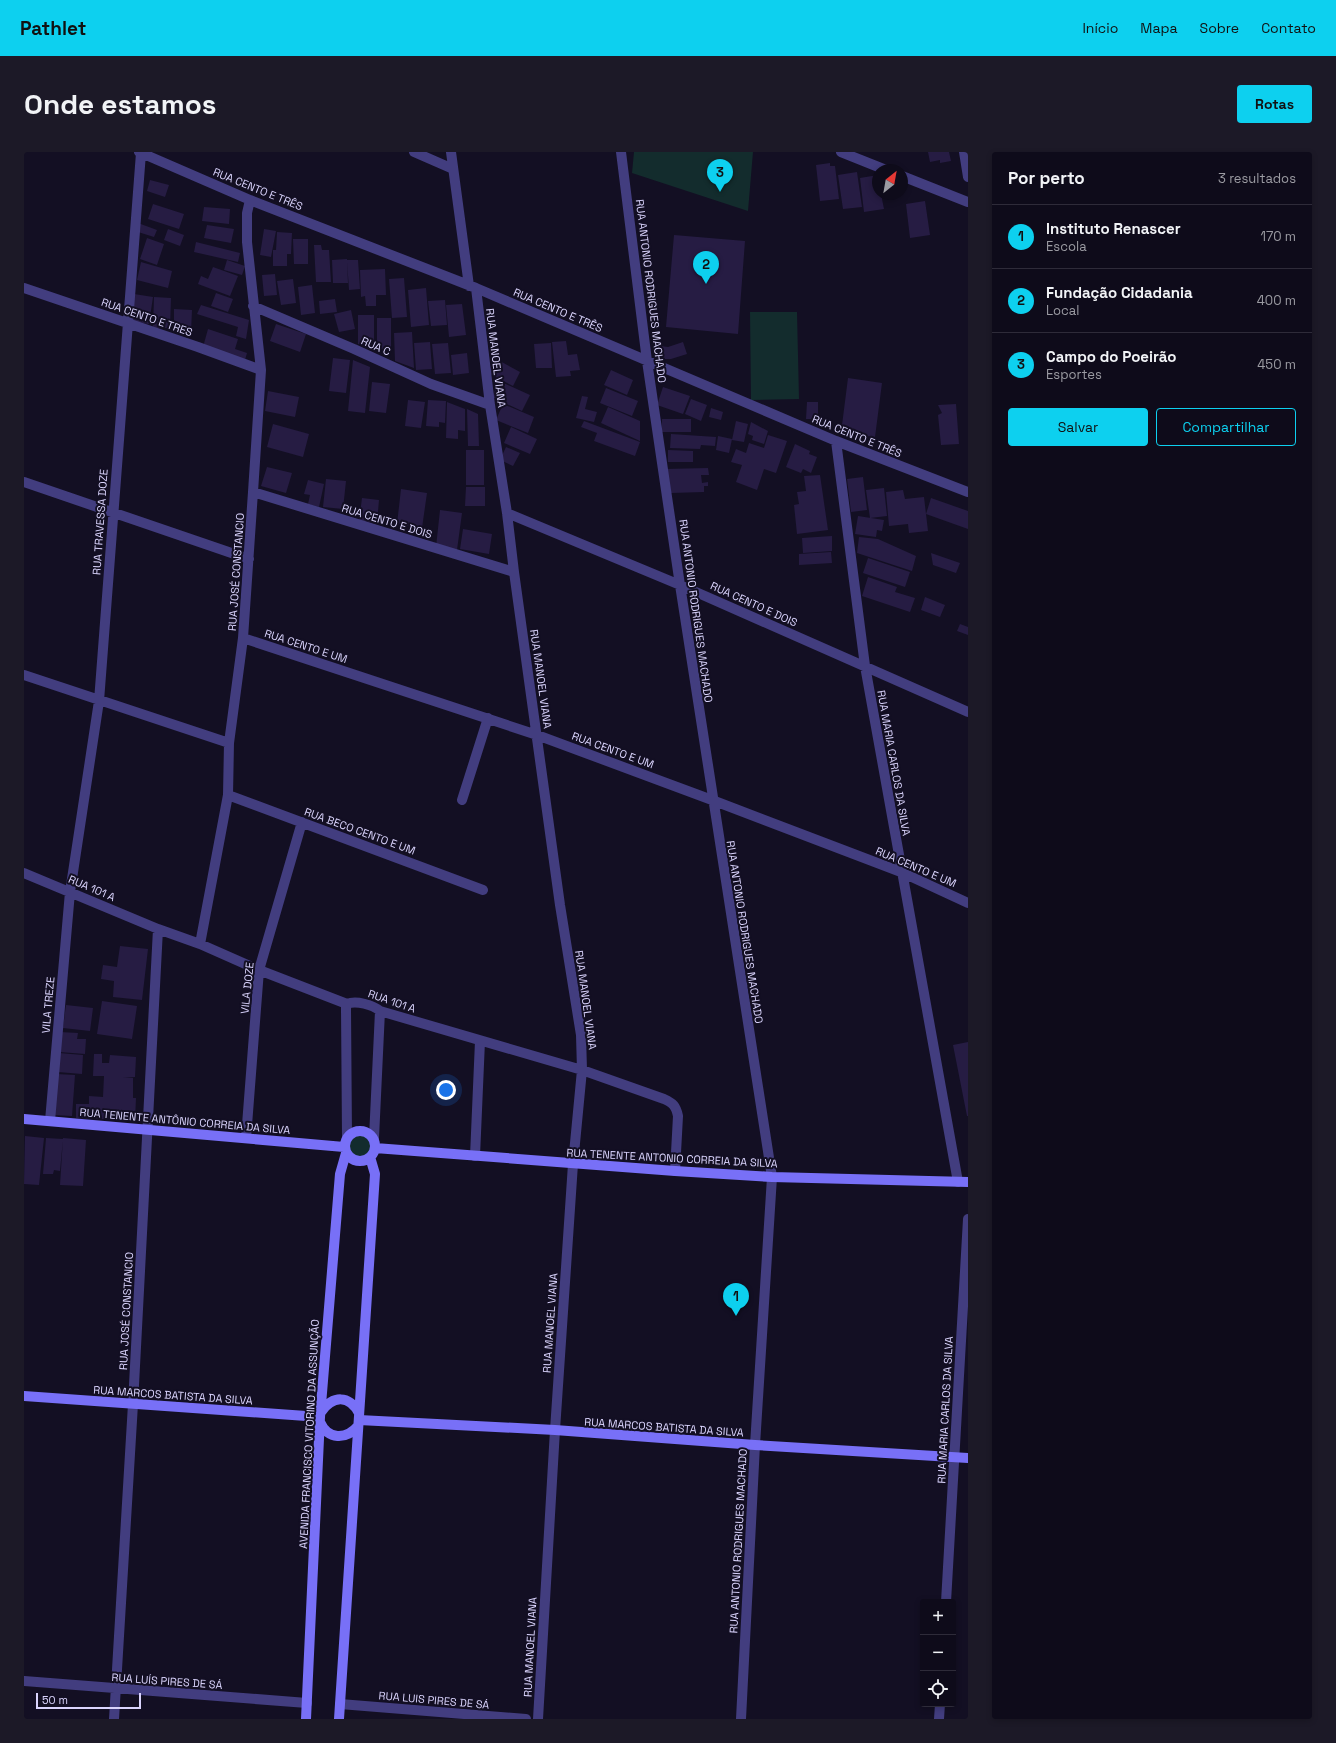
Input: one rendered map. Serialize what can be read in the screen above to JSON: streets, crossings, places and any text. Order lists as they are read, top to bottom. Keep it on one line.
{"streets":{"main road":["RUA TENENTE ANTÔNIO CORREIA DA SILVA","RUA TENENTE ANTONIO CORREIA DA SILVA","RUA MARCOS BATISTA DA SILVA","AVENIDA FRANCISCO VITORINO DA ASSUNÇÃO"],"street":["RUA CENTO E TRÊS","RUA ANTONIO RODRIGUES MACHADO","RUA CENTO E TRES","RUA C","RUA MANOEL VIANA","RUA CENTO E DOIS","RUA TRAVESSA DOZE","RUA JOSÉ CONSTANCIO","RUA CENTO E UM","RUA MARIA CARLOS DA SILVA","RUA BECO CENTO E UM","RUA 101 A","VILA DOZE","VILA TREZE","RUA LUÍS PIRES DE SÁ","RUA LUIS PIRES DE SÁ"]},"crossings":[["RUA CENTO E TRÊS","RUA ANTONIO RODRIGUES MACHADO"],["RUA CENTO E TRÊS","RUA MANOEL VIANA"],["RUA CENTO E TRÊS","RUA TRAVESSA DOZE"],["RUA CENTO E TRÊS","RUA JOSÉ CONSTANCIO"],["RUA CENTO E TRÊS","RUA MARIA CARLOS DA SILVA"],["RUA ANTONIO RODRIGUES MACHADO","RUA CENTO E DOIS"],["RUA ANTONIO RODRIGUES MACHADO","RUA CENTO E UM"],["RUA ANTONIO RODRIGUES MACHADO","RUA TENENTE ANTONIO CORREIA DA SILVA"],["RUA ANTONIO RODRIGUES MACHADO","RUA MARCOS BATISTA DA SILVA"],["RUA CENTO E TRES","RUA TRAVESSA DOZE"],["RUA CENTO E TRES","RUA JOSÉ CONSTANCIO"],["RUA C","RUA MANOEL VIANA"],["RUA C","RUA JOSÉ CONSTANCIO"],["RUA MANOEL VIANA","RUA CENTO E DOIS"],["RUA MANOEL VIANA","RUA CENTO E UM"],["RUA MANOEL VIANA","RUA 101 A"],["RUA MANOEL VIANA","RUA TENENTE ANTONIO CORREIA DA SILVA"],["RUA MANOEL VIANA","RUA MARCOS BATISTA DA SILVA"],["RUA CENTO E DOIS","RUA JOSÉ CONSTANCIO"],["RUA CENTO E DOIS","RUA MARIA CARLOS DA SILVA"],["RUA TRAVESSA DOZE","RUA 101 A"],["RUA TRAVESSA DOZE","VILA TREZE"],["RUA JOSÉ CONSTANCIO","RUA CENTO E UM"],["RUA JOSÉ CONSTANCIO","RUA BECO CENTO E UM"],["RUA JOSÉ CONSTANCIO","RUA 101 A"],["RUA JOSÉ CONSTANCIO","RUA TENENTE ANTÔNIO CORREIA DA SILVA"],["RUA JOSÉ CONSTANCIO","RUA MARCOS BATISTA DA SILVA"],["RUA JOSÉ CONSTANCIO","RUA LUÍS PIRES DE SÁ"],["RUA CENTO E UM","RUA MARIA CARLOS DA SILVA"],["RUA MARIA CARLOS DA SILVA","RUA TENENTE ANTONIO CORREIA DA SILVA"],["RUA MARIA CARLOS DA SILVA","RUA MARCOS BATISTA DA SILVA"],["RUA BECO CENTO E UM","VILA DOZE"],["RUA 101 A","VILA DOZE"],["RUA 101 A","VILA TREZE"],["RUA 101 A","RUA TENENTE ANTONIO CORREIA DA SILVA"],["VILA DOZE","RUA TENENTE ANTÔNIO CORREIA DA SILVA"],["VILA TREZE","RUA TENENTE ANTÔNIO CORREIA DA SILVA"],["RUA TENENTE ANTÔNIO CORREIA DA SILVA","RUA TENENTE ANTONIO CORREIA DA SILVA"],["RUA TENENTE ANTÔNIO CORREIA DA SILVA","AVENIDA FRANCISCO VITORINO DA ASSUNÇÃO"],["RUA TENENTE ANTONIO CORREIA DA SILVA","AVENIDA FRANCISCO VITORINO DA ASSUNÇÃO"],["RUA MARCOS BATISTA DA SILVA","AVENIDA FRANCISCO VITORINO DA ASSUNÇÃO"],["AVENIDA FRANCISCO VITORINO DA ASSUNÇÃO","RUA LUÍS PIRES DE SÁ"]],"scale_bar":"50 m","north":"top right","page":{"header":"Pathlet","nav":["Início","Mapa","Sobre","Contato"],"buttons":["Rotas",["Salvar","Compartilhar"]],"title":"Onde estamos","heading":["Por perto","3 resultados"],"pins":["3","2","1"],"list":[{"mark":"1","name":"Instituto Renascer","note":"Escola","value":"170 m"},{"mark":"2","name":"Fundação Cidadania","note":"Local","value":"400 m"},{"mark":"3","name":"Campo do Poeirão","note":"Esportes","value":"450 m"}],"map_buttons":["+","−"],"scale":"50 m"}}
